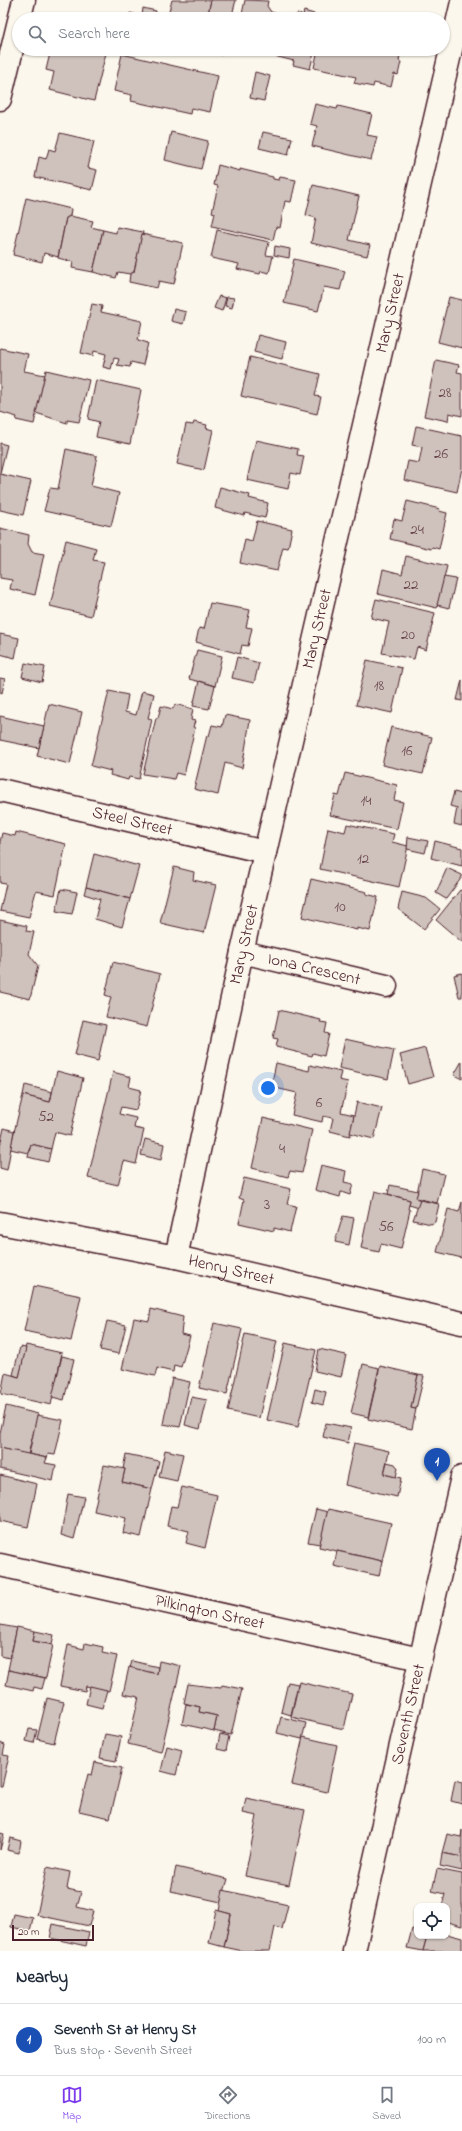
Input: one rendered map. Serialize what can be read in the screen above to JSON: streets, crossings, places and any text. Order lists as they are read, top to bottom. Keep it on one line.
{"streets":{"street":["Mary Street","Steel Street","Iona Crescent","Henry Street","Pilkington Street","Seventh Street"]},"crossings":[["Mary Street","Steel Street"],["Mary Street","Iona Crescent"],["Mary Street","Henry Street"],["Pilkington Street","Seventh Street"]],"house_numbers":["28","26","24","22","20","18","16","14","12","10","6","52","4","3","56"],"scale_bar":"20 m","page":{"search":"Search here","pins":"1","scale":"20 m","heading":"Nearby","list":[{"mark":"1","name":"Seventh St at Henry St","note":"Bus stop · Seventh Street","value":"100 m"}],"nav":["Map","Directions","Saved"]}}
